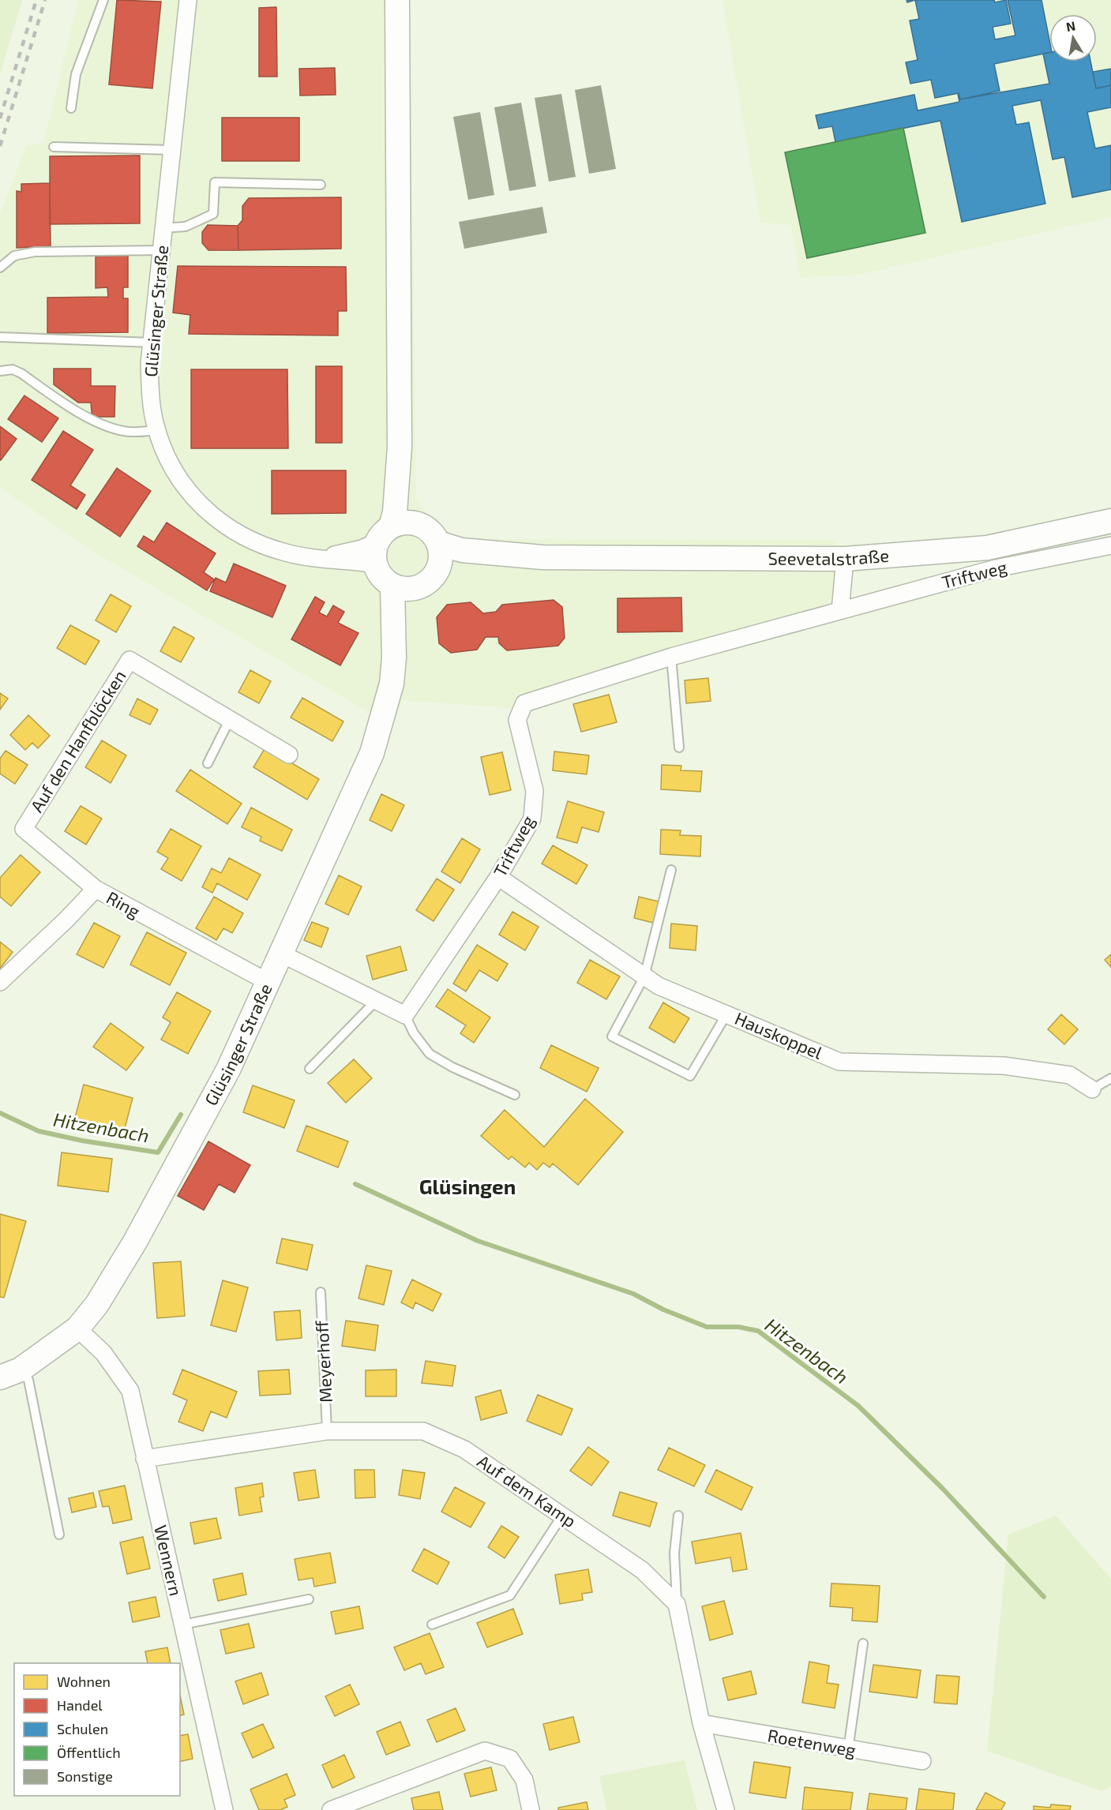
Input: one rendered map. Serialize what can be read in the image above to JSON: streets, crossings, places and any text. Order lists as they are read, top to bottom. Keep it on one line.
{"streets":{"main road":["Glüsinger Straße","Seevetalstraße"],"street":["Triftweg","Auf den Hanfblöcken","Ring","Hauskoppel","Auf dem Kamp","Wennern","Roetenweg"],"lane":["Meyerhoff"]},"crossings":[["Glüsinger Straße","Seevetalstraße"],["Glüsinger Straße","Ring"],["Glüsinger Straße","Wennern"],["Triftweg","Hauskoppel"],["Auf den Hanfblöcken","Ring"],["Meyerhoff","Auf dem Kamp"],["Auf dem Kamp","Wennern"]],"districts":["Glüsingen"],"water":["Hitzenbach"],"legend":["Wohnen","Handel","Schulen","Öffentlich","Sonstige"],"north":"top"}
